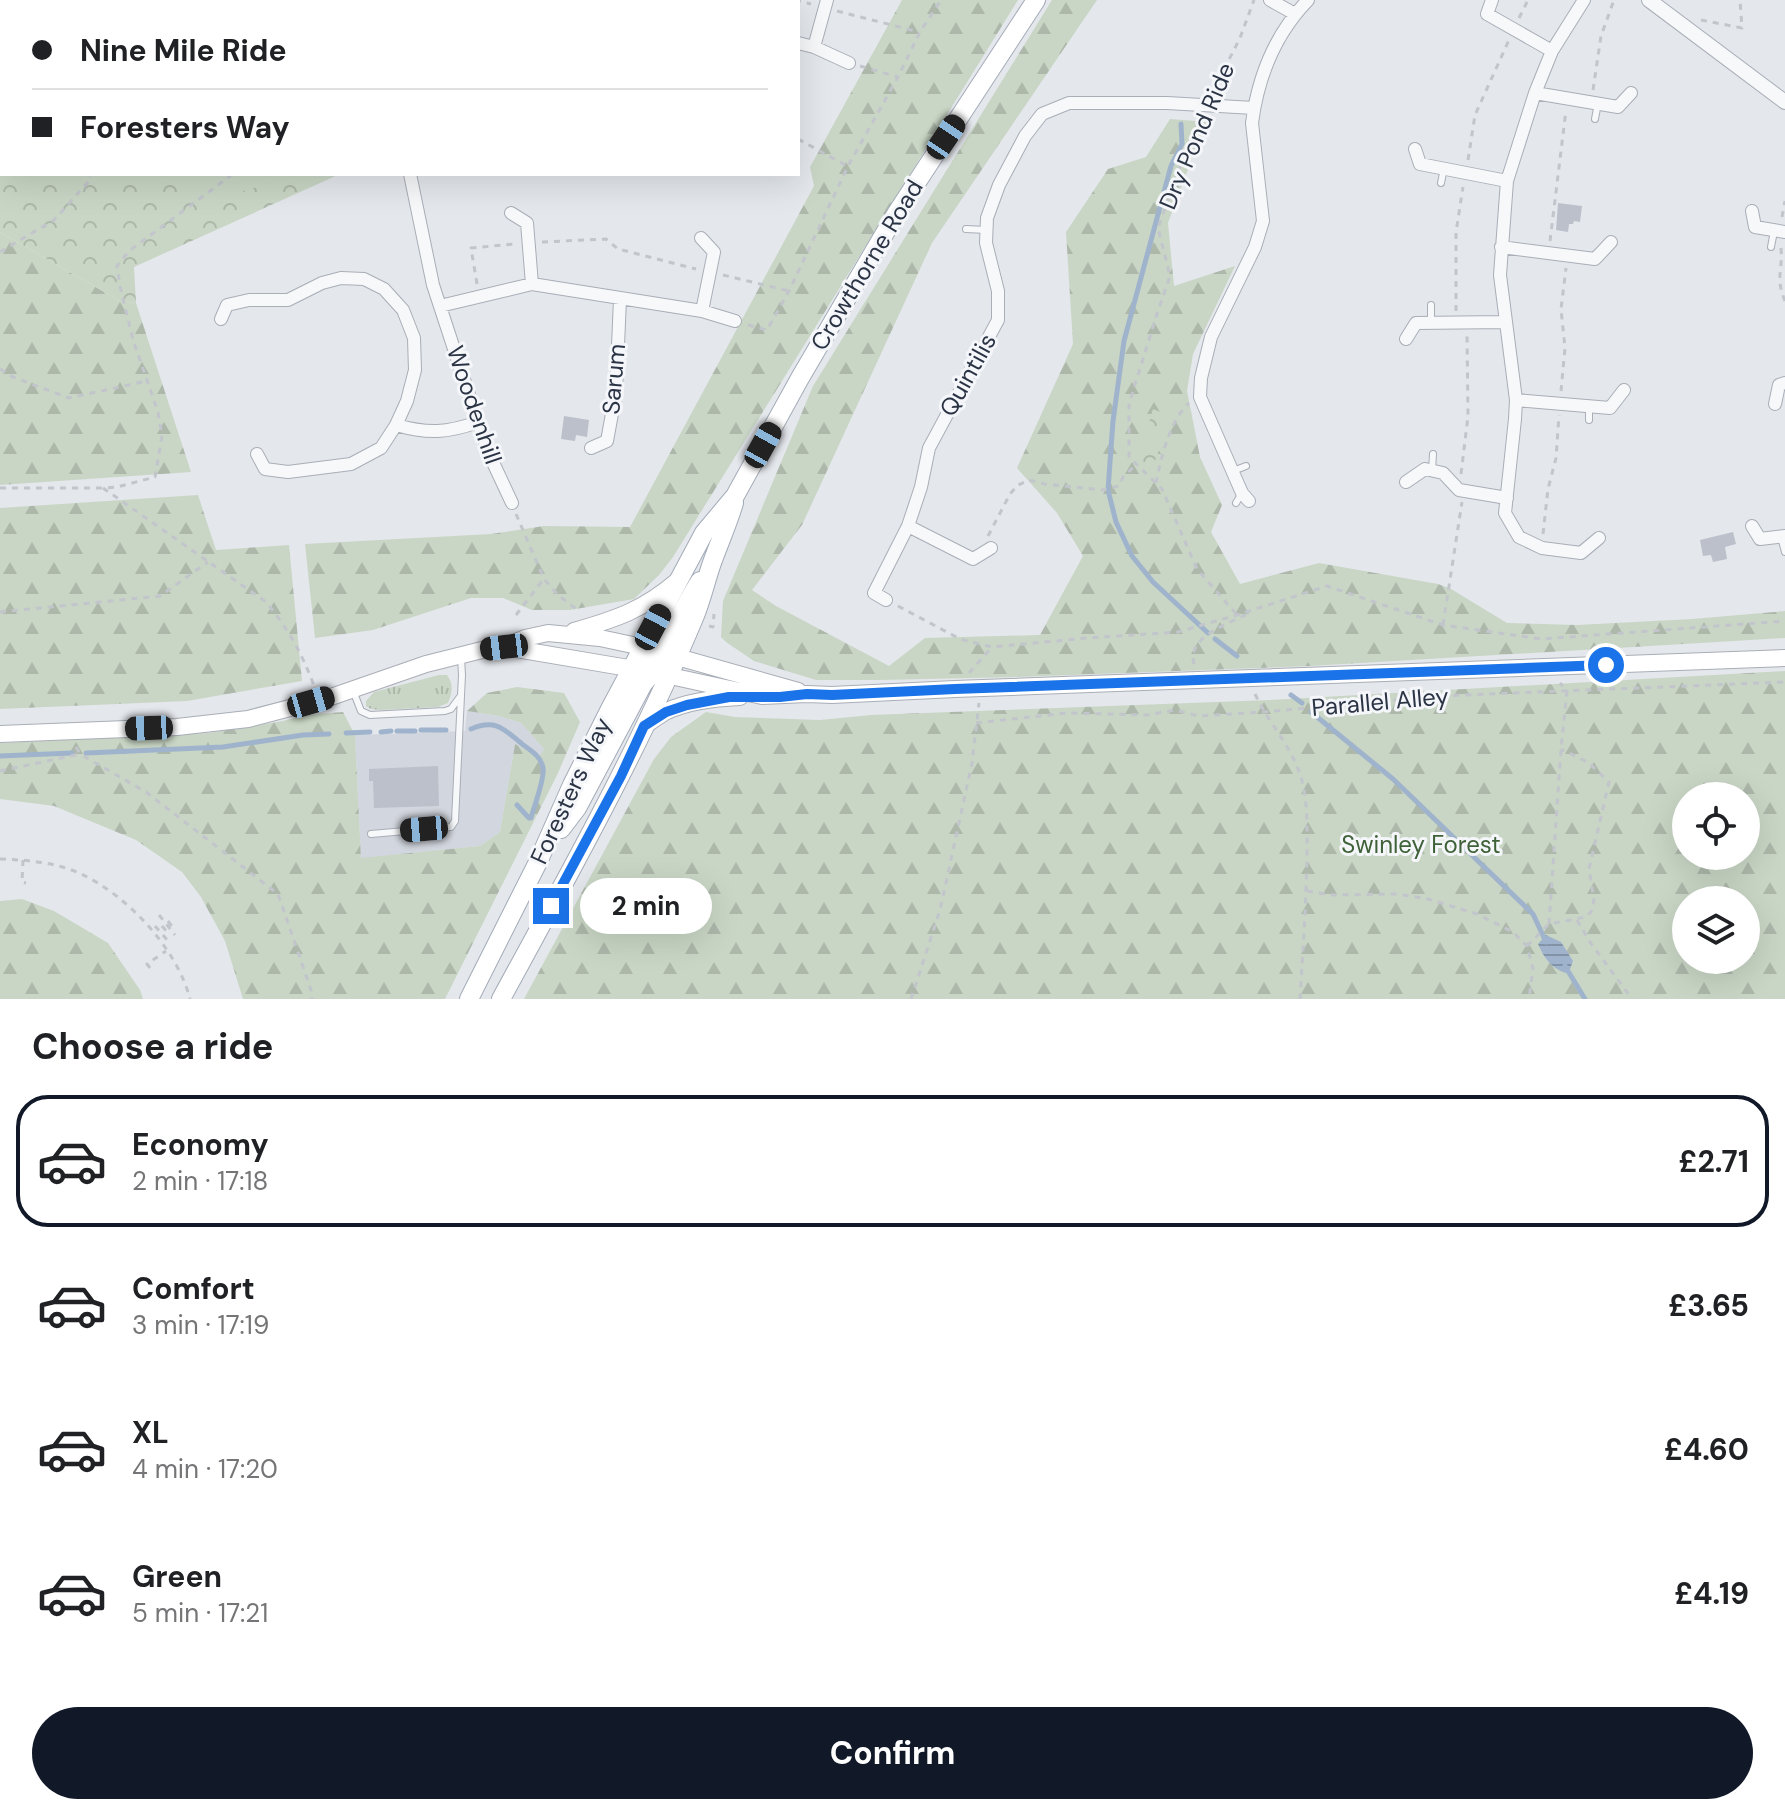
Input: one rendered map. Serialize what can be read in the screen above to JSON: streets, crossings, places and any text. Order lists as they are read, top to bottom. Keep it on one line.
{"streets":{"main road":["Crowthorne Road","Foresters Way"],"street":["Quintilis","Sarum","Woodenhill"],"path":["Dry Pond Ride","Parallel Alley"]},"crossings":[["Dry Pond Ride","Quintilis"],["Crowthorne Road","Foresters Way"]],"parks":["Swinley Forest"],"page":{"banner":["Nine Mile Ride","Foresters Way"],"bubble":"2 min","heading":"Choose a ride","list":[{"name":"Economy","note":"2 min · 17:18","value":"£2.71"},{"name":"Comfort","note":"3 min · 17:19","value":"£3.65"},{"name":"XL","note":"4 min · 17:20","value":"£4.60"},{"name":"Green","note":"5 min · 17:21","value":"£4.19"}],"buttons":"Confirm"}}
